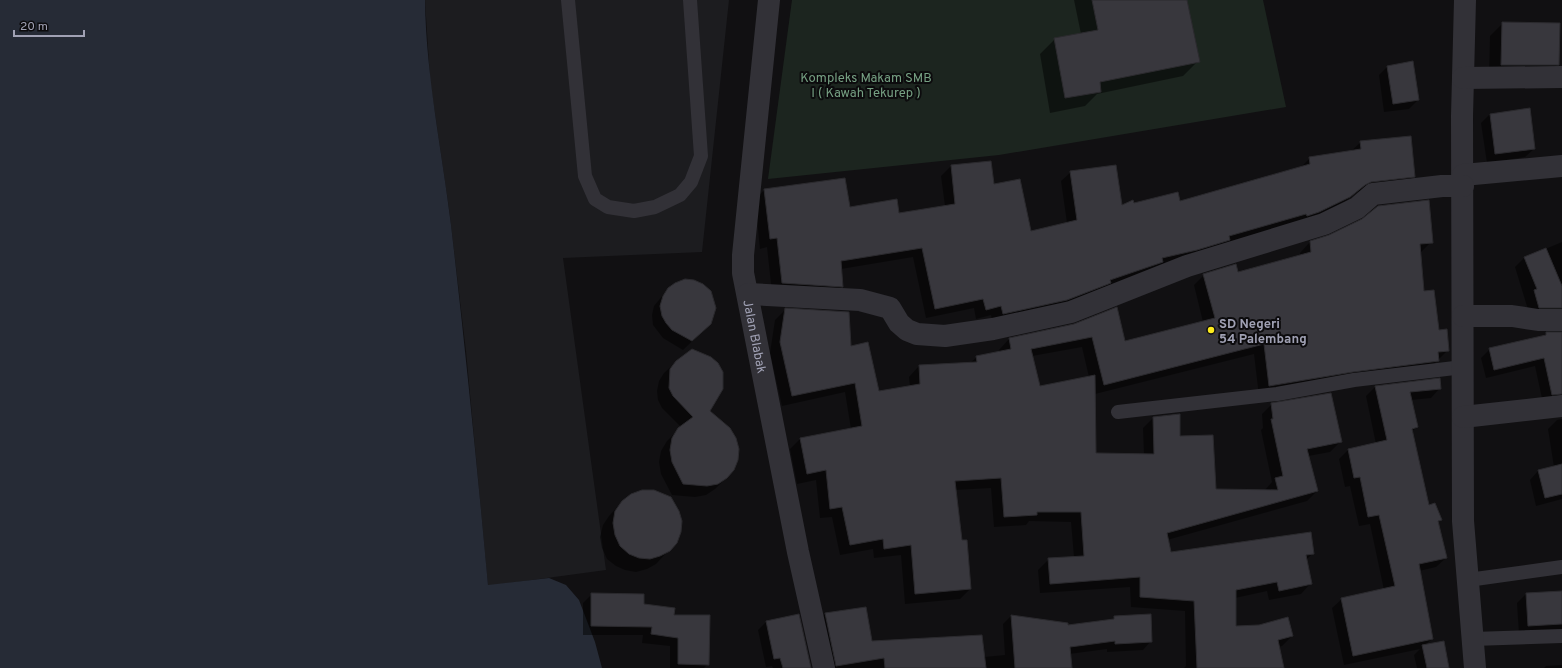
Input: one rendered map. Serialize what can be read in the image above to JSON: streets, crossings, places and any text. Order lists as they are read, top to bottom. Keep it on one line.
{"streets":{"street":["Jalan Blabak"]},"parks":["Kompleks Makam SMB I ( Kawah Tekurep )"],"places":["SD Negeri 54 Palembang"],"scale_bar":"20 m"}
